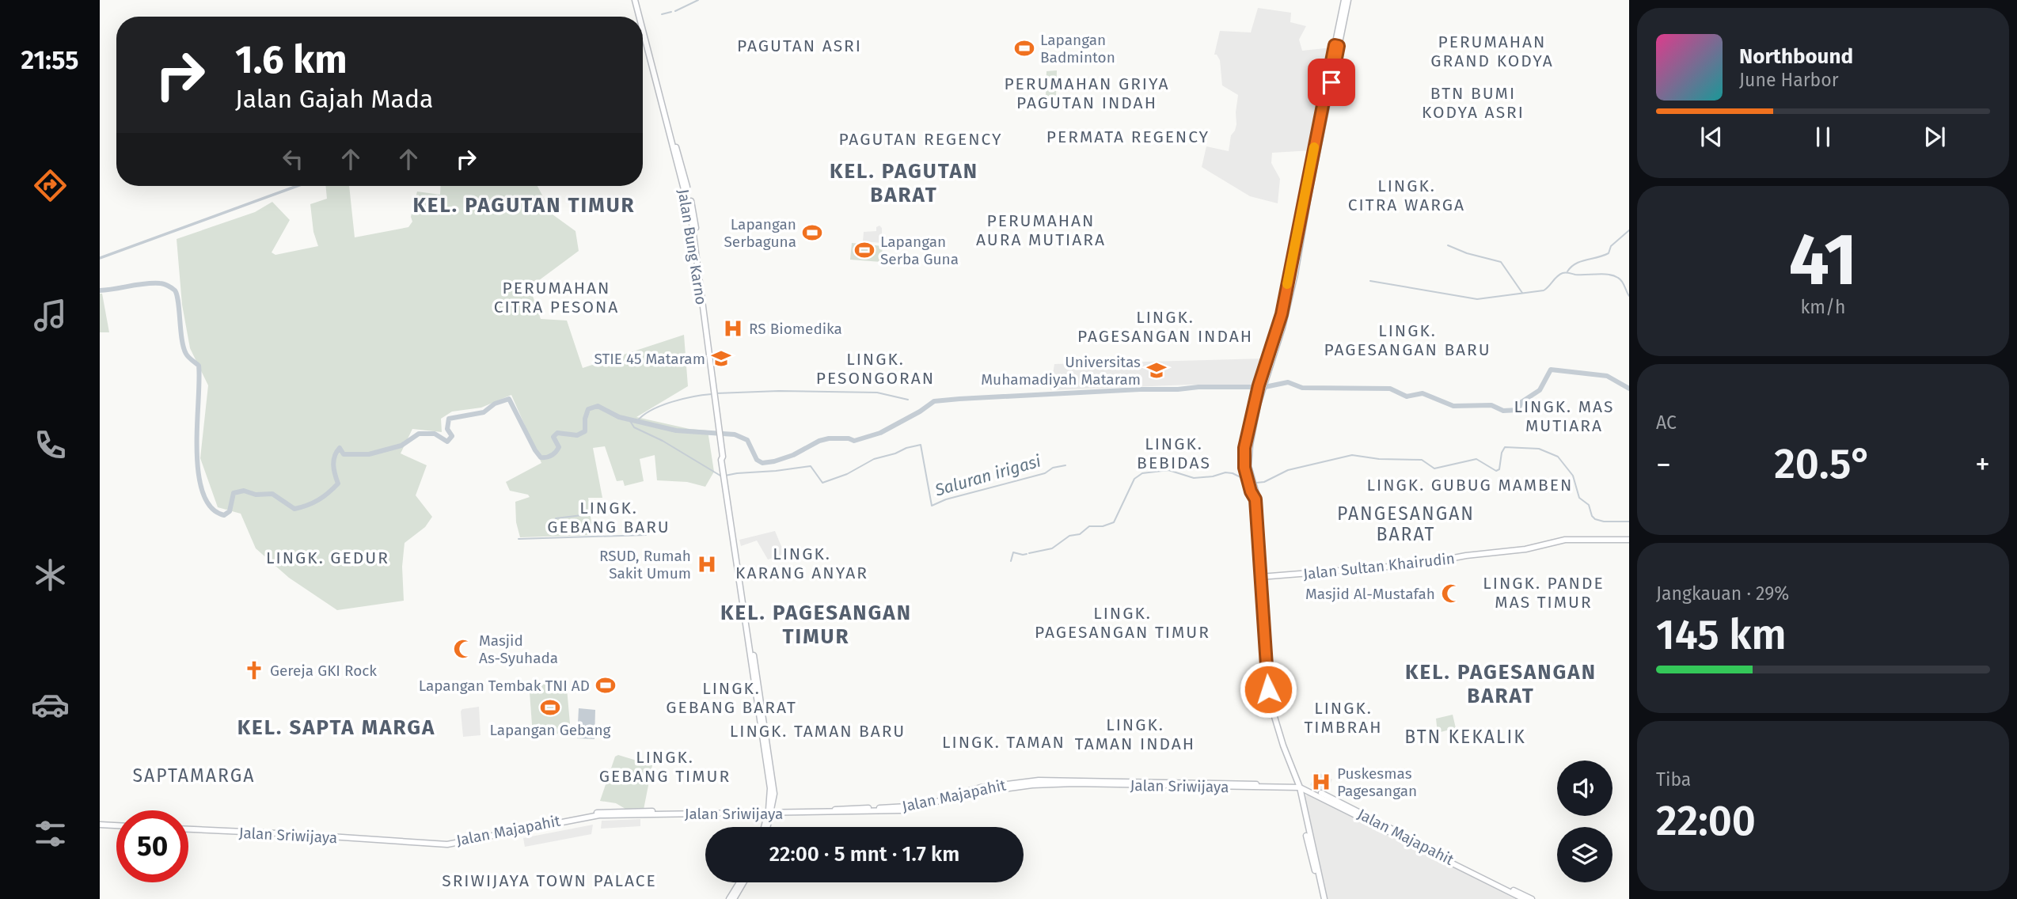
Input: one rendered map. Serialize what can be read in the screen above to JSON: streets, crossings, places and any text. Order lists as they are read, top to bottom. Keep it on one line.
{"streets":{"main road":["Jalan Bung Karno","Jalan Sultan Khairudin","Jalan Sriwijaya","Jalan Majapahit"]},"crossings":[["Jalan Sriwijaya","Jalan Majapahit"]],"districts":["PERUMAHAN GRAND KODYA","PAGUTAN ASRI","PERUMAHAN GRIYA PAGUTAN INDAH","BTN BUMI KODYA ASRI","PERMATA REGENCY","PAGUTAN REGENCY","KEL. PAGUTAN BARAT","LINGK. CITRA WARGA","KEL. PAGUTAN TIMUR","PERUMAHAN AURA MUTIARA","PERUMAHAN CITRA PESONA","LINGK. PAGESANGAN INDAH","LINGK. PAGESANGAN BARU","LINGK. PESONGORAN","LINGK. MAS MUTIARA","LINGK. BEBIDAS","LINGK. GUBUG MAMBEN","LINGK. GEBANG BARU","PANGESANGAN BARAT","LINGK. KARANG ANYAR","LINGK. GEDUR","LINGK. PANDE MAS TIMUR","KEL. PAGESANGAN TIMUR","LINGK. PAGESANGAN TIMUR","KEL. PAGESANGAN BARAT","LINGK. GEBANG BARAT","LINGK. TIMBRAH","LINGK. TAMAN INDAH","KEL. SAPTA MARGA","LINGK. TAMAN BARU","BTN KEKALIK","LINGK. TAMAN","LINGK. GEBANG TIMUR","SAPTAMARGA","SRIWIJAYA TOWN PALACE"],"water":["Saluran irigasi"],"places":{"sports":["Lapangan Badminton","Lapangan Serbaguna","Lapangan Serba Guna","Lapangan Tembak TNI AD","Lapangan Gebang"],"hospital":["RS Biomedika","RSUD, Rumah Sakit Umum","Puskesmas Pagesangan"],"school or university":["STIE 45 Mataram","Universitas Muhamadiyah Mataram"],"mosque":["Masjid Al-Mustafah","Masjid As-Syuhada"],"church":["Gereja GKI Rock"]},"page":{"tabs":"21:55","turn":["1.6 km","Jalan Gajah Mada"],"song":["Northbound","June Harbor"],"tile":[["41","km/h"],"AC",["Jangkauan · 29%","145 km"],["Tiba","22:00"]],"heat":["−","20.5°","+"],"limit":"50","trip":"22:00 · 5 mnt · 1.7 km"}}
